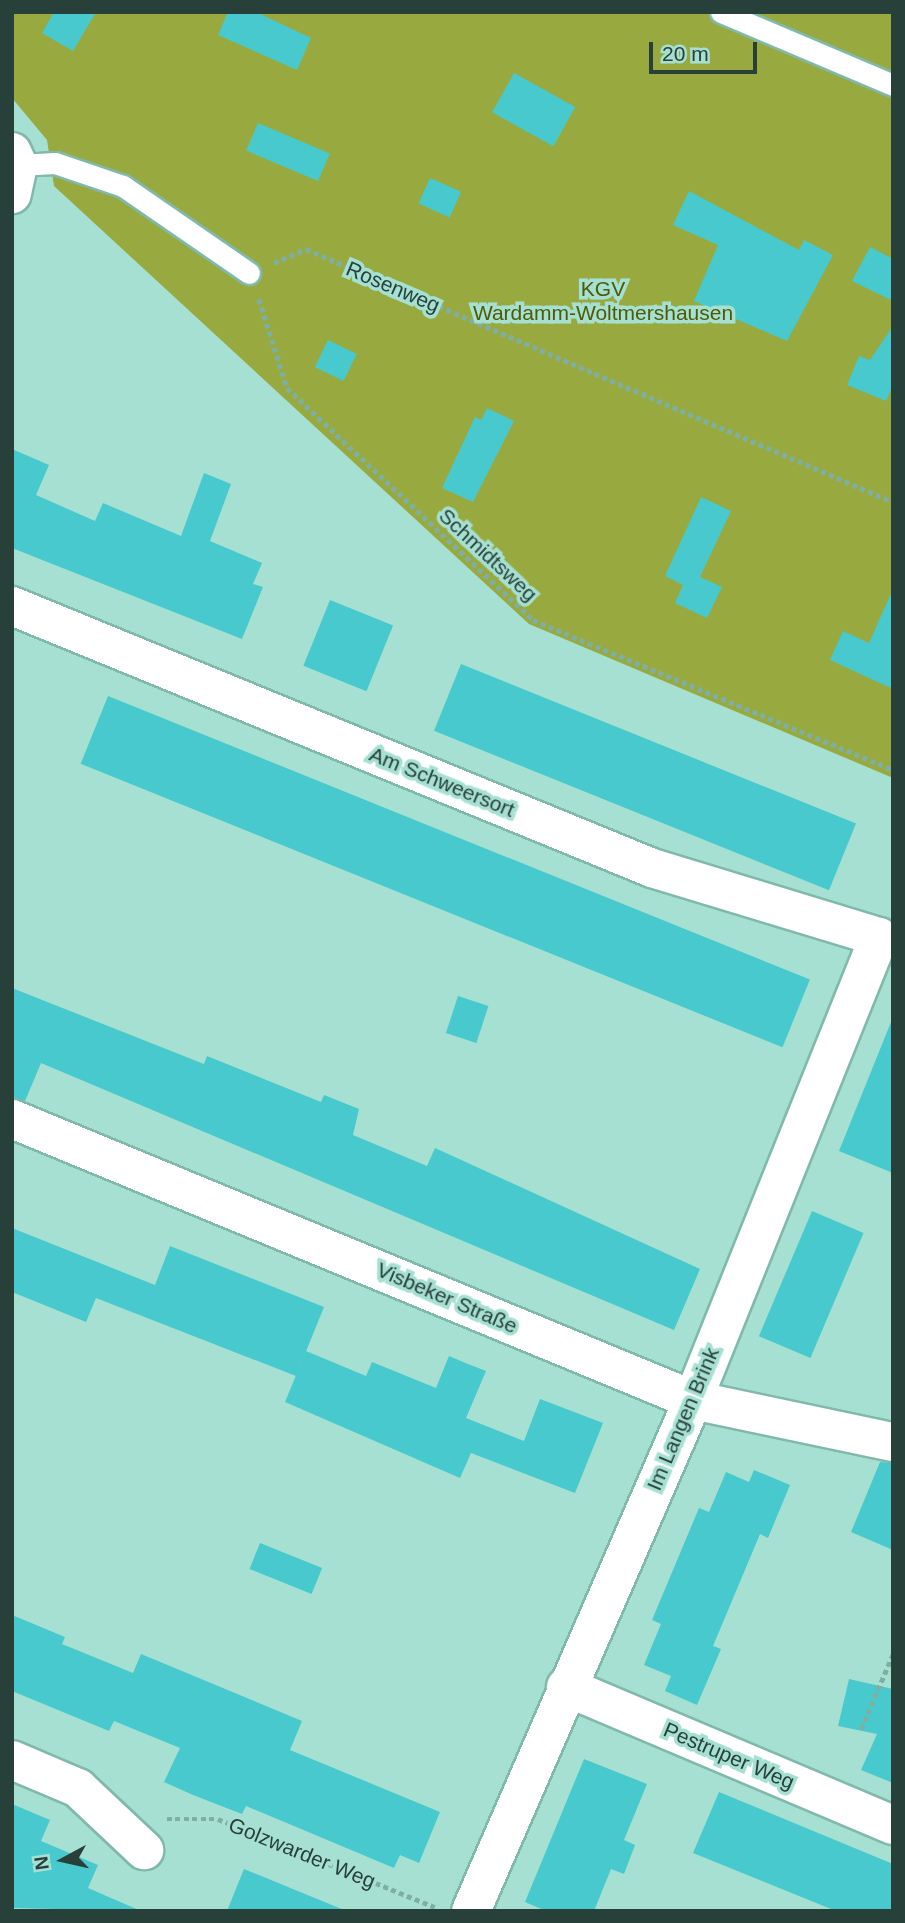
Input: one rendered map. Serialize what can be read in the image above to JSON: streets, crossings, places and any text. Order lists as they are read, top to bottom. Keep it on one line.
{"streets":{"street":["Am Schweersort","Visbeker Straße","Im Langen Brink","Pestruper Weg"],"path":["Rosenweg","Schmidtsweg","Golzwarder Weg"]},"crossings":[["Rosenweg","Schmidtsweg"],["Am Schweersort","Im Langen Brink"],["Visbeker Straße","Im Langen Brink"],["Im Langen Brink","Pestruper Weg"]],"parks":["KGV Wardamm-Woltmershausen"],"scale_bar":"20 m","north":"left"}
